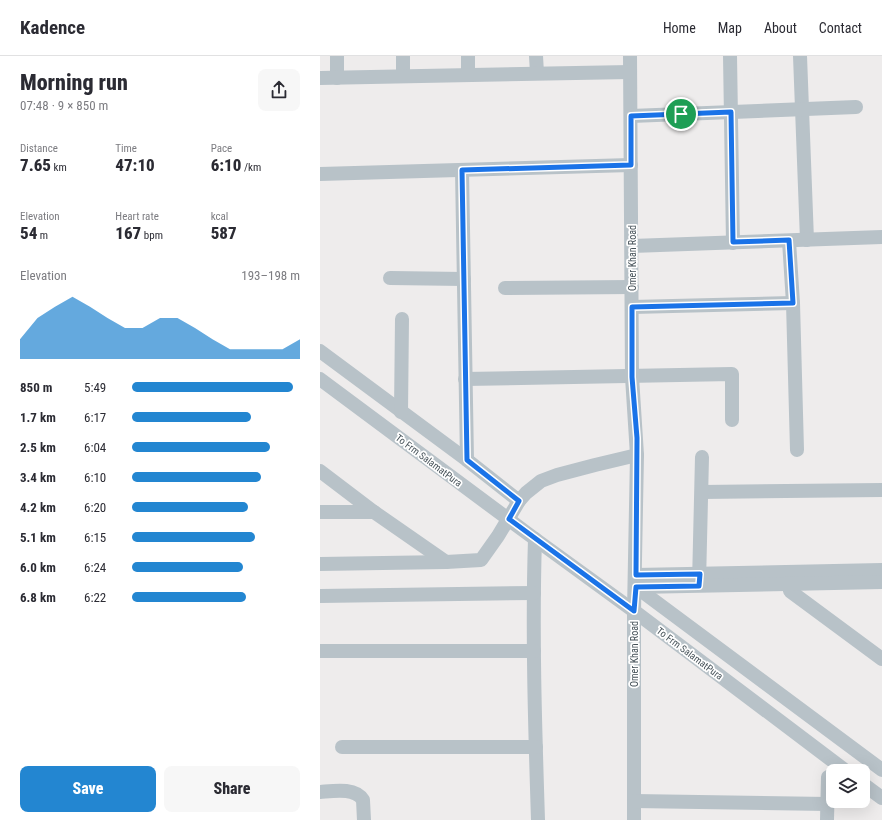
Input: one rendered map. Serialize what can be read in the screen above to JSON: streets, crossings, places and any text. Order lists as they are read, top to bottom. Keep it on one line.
{"streets":{"street":["Omer Khan Road","To Frm SalamatPura"]},"crossings":[["Omer Khan Road","To Frm SalamatPura"]],"page":{"header":"Kadence","nav":["Home","Map","About","Contact"],"heading":["Morning run","07:48 · 9 × 850 m"],"stats":[["Distance","7.65 km"],["Time","47:10"],["Pace","6:10 /km"],["Elevation","54 m"],["Heart rate","167 bpm"],["kcal","587"]],"chart":["Elevation","193–198 m"],"list":[{"name":"850 m","note":"5:49"},{"name":"1.7 km","note":"6:17"},{"name":"2.5 km","note":"6:04"},{"name":"3.4 km","note":"6:10"},{"name":"4.2 km","note":"6:20"},{"name":"5.1 km","note":"6:15"},{"name":"6.0 km","note":"6:24"},{"name":"6.8 km","note":"6:22"}],"buttons":["Save","Share"]}}
